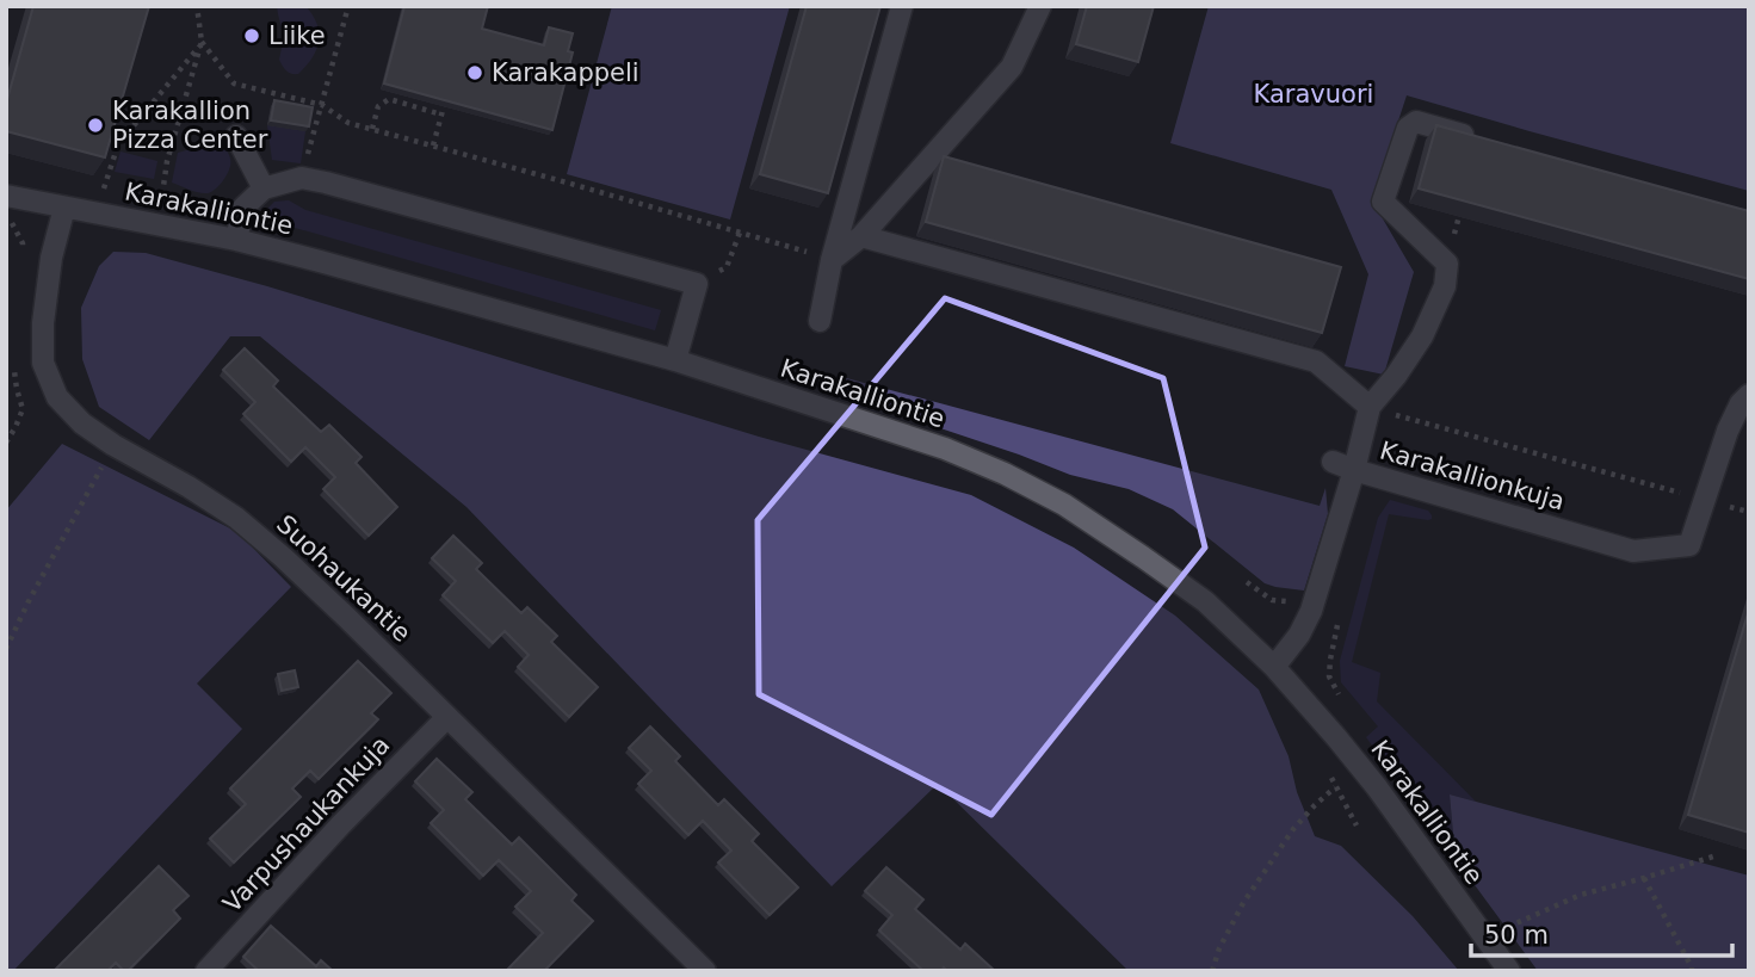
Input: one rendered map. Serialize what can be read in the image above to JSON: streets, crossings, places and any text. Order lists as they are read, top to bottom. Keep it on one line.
{"streets":{"street":["Karakalliontie","Karakallionkuja","Suohaukantie","Varpushaukankuja"]},"crossings":[["Karakalliontie","Karakallionkuja"],["Karakalliontie","Suohaukantie"],["Suohaukantie","Varpushaukankuja"]],"parks":["Karavuori"],"places":["Liike","Karakappeli","Karakallion Pizza Center"],"scale_bar":"50 m"}
